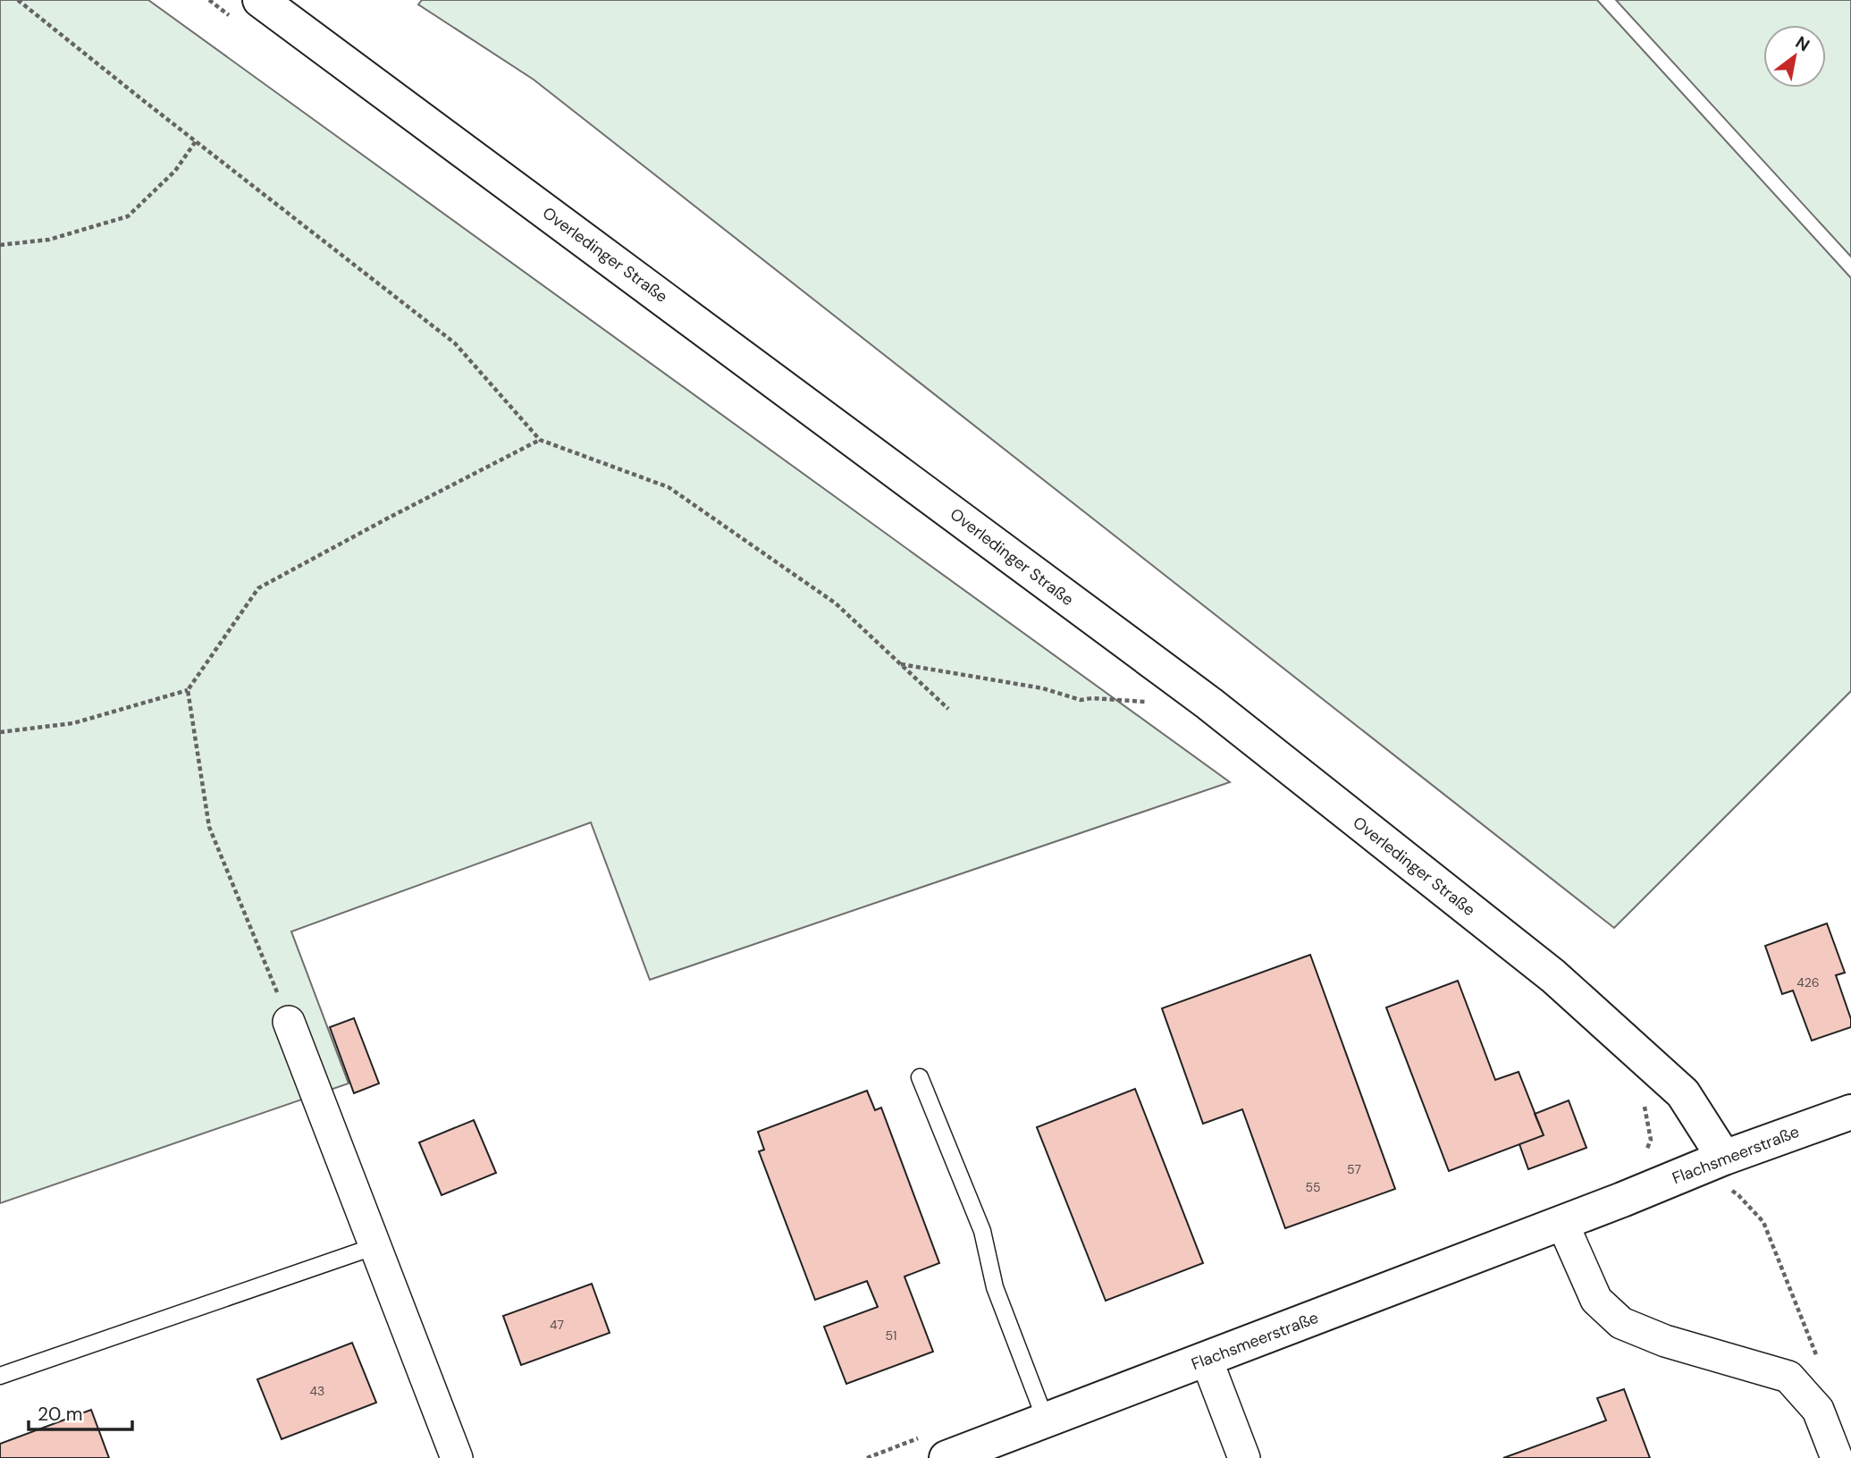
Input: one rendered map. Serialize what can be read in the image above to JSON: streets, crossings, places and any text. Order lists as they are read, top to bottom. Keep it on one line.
{"streets":{"street":["Overledinger Straße","Flachsmeerstraße"]},"crossings":[["Overledinger Straße","Flachsmeerstraße"]],"house_numbers":["426","57","55","47","51","43"],"scale_bar":"20 m","north":"top right"}
